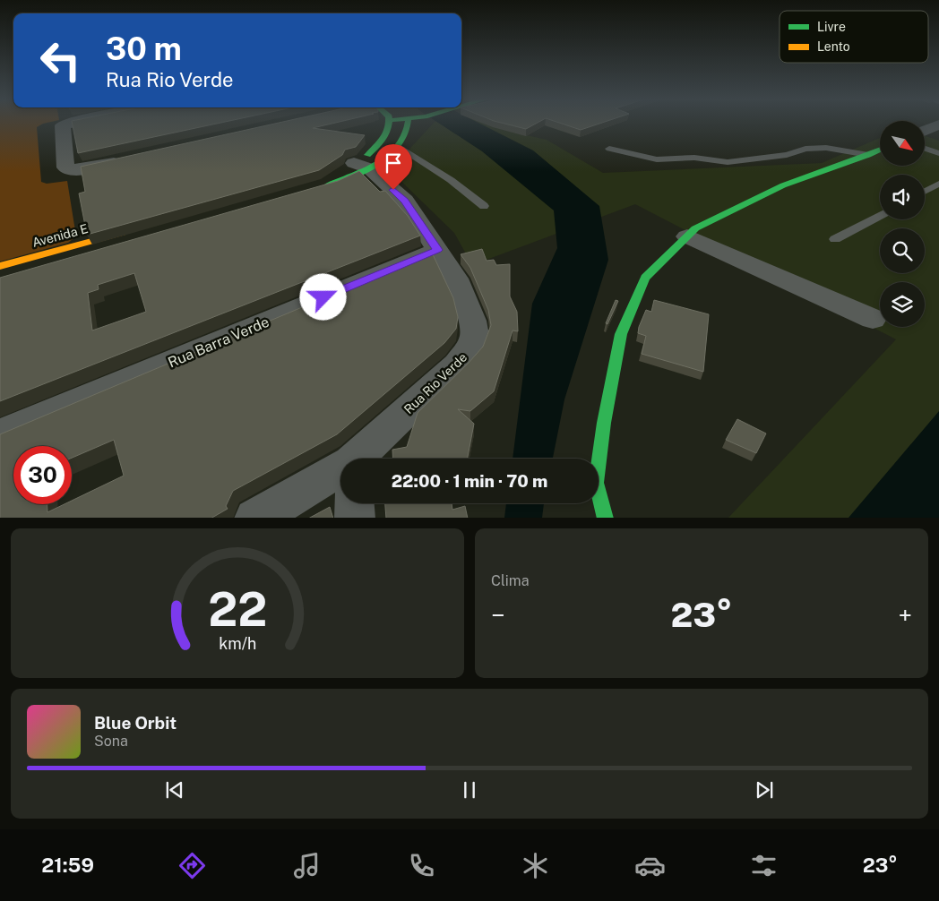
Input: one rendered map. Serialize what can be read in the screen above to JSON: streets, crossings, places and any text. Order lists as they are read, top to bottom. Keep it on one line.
{"streets":{"street":["Avenida E","Rua Barra Verde","Rua Rio Verde"]},"crossings":[["Rua Barra Verde","Rua Rio Verde"]],"legend":["Livre","Lento"],"north":"bottom right","page":{"turn":["30 m","Rua Rio Verde"],"limit":"30","trip":"22:00 · 1 min · 70 m","tile":"Clima","heat":["−","23°","+"],"song":["Blue Orbit","Sona"],"tabs":["21:59","23°"],"gauge":["22","km/h"]}}
